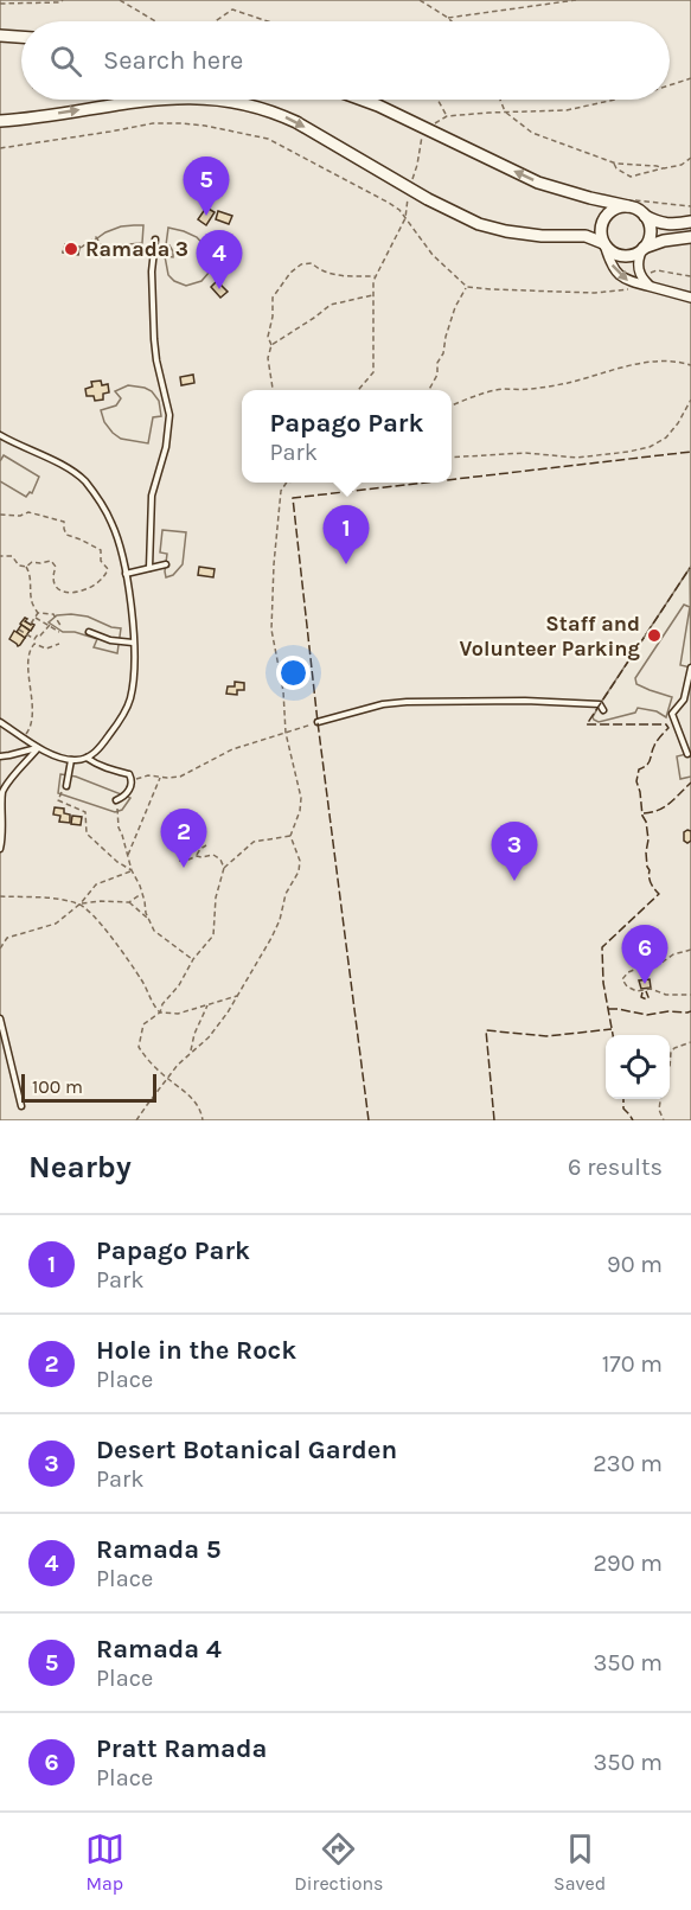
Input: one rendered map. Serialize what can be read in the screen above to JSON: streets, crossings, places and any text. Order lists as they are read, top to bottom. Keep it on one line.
{"places":["Ramada 3","Staff and Volunteer Parking"],"scale_bar":"100 m","page":{"search":"Search here","pins":["5","4","1","2","3","6"],"popup":["Papago Park","Park"],"scale":"100 m","heading":["Nearby","6 results"],"list":[{"mark":"1","name":"Papago Park","note":"Park","value":"90 m"},{"mark":"2","name":"Hole in the Rock","note":"Place","value":"170 m"},{"mark":"3","name":"Desert Botanical Garden","note":"Park","value":"230 m"},{"mark":"4","name":"Ramada 5","note":"Place","value":"290 m"},{"mark":"5","name":"Ramada 4","note":"Place","value":"350 m"},{"mark":"6","name":"Pratt Ramada","note":"Place","value":"350 m"}],"nav":["Map","Directions","Saved"]}}
